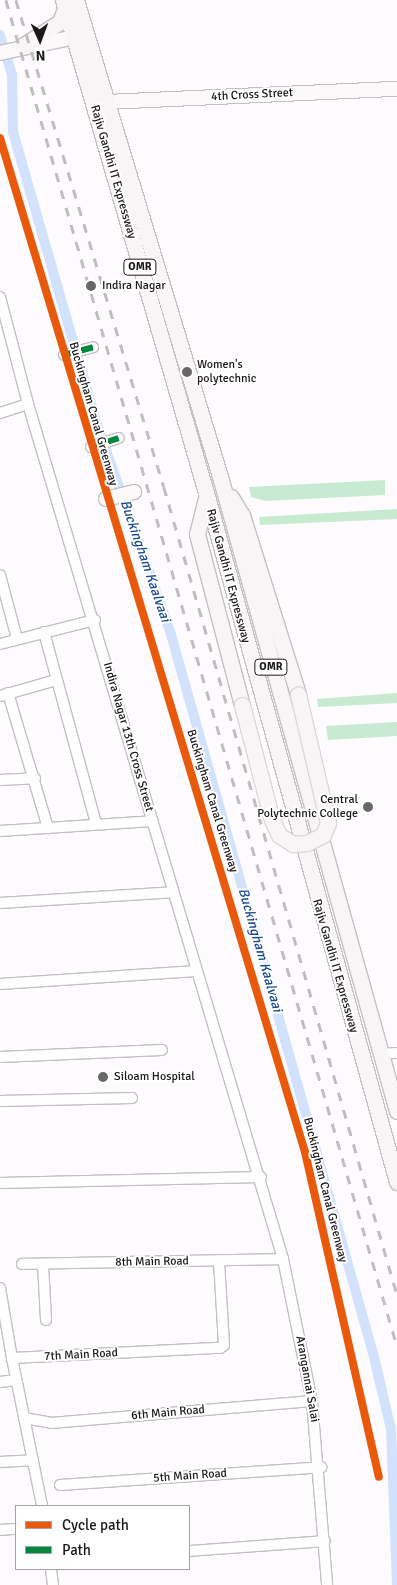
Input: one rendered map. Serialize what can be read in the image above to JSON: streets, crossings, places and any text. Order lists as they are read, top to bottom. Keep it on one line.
{"streets":{"main road":["Rajiv Gandhi IT Expressway","OMR"],"street":["4th Cross Street","Indira Nagar 13th Cross Street","8th Main Road","7th Main Road","Arangannai Salai","6th Main Road","5th Main Road"],"cycle path":["Buckingham Canal Greenway"]},"crossings":[["4th Cross Street","Rajiv Gandhi IT Expressway"],["Indira Nagar 13th Cross Street","Arangannai Salai"],["8th Main Road","7th Main Road"],["8th Main Road","Arangannai Salai"],["Arangannai Salai","6th Main Road"],["Arangannai Salai","5th Main Road"]],"water":["Buckingham Kaalvaai"],"places":["Indira Nagar","Women's polytechnic","Central Polytechnic College","Siloam Hospital"],"legend":["Cycle path","Path"],"north":"bottom"}
